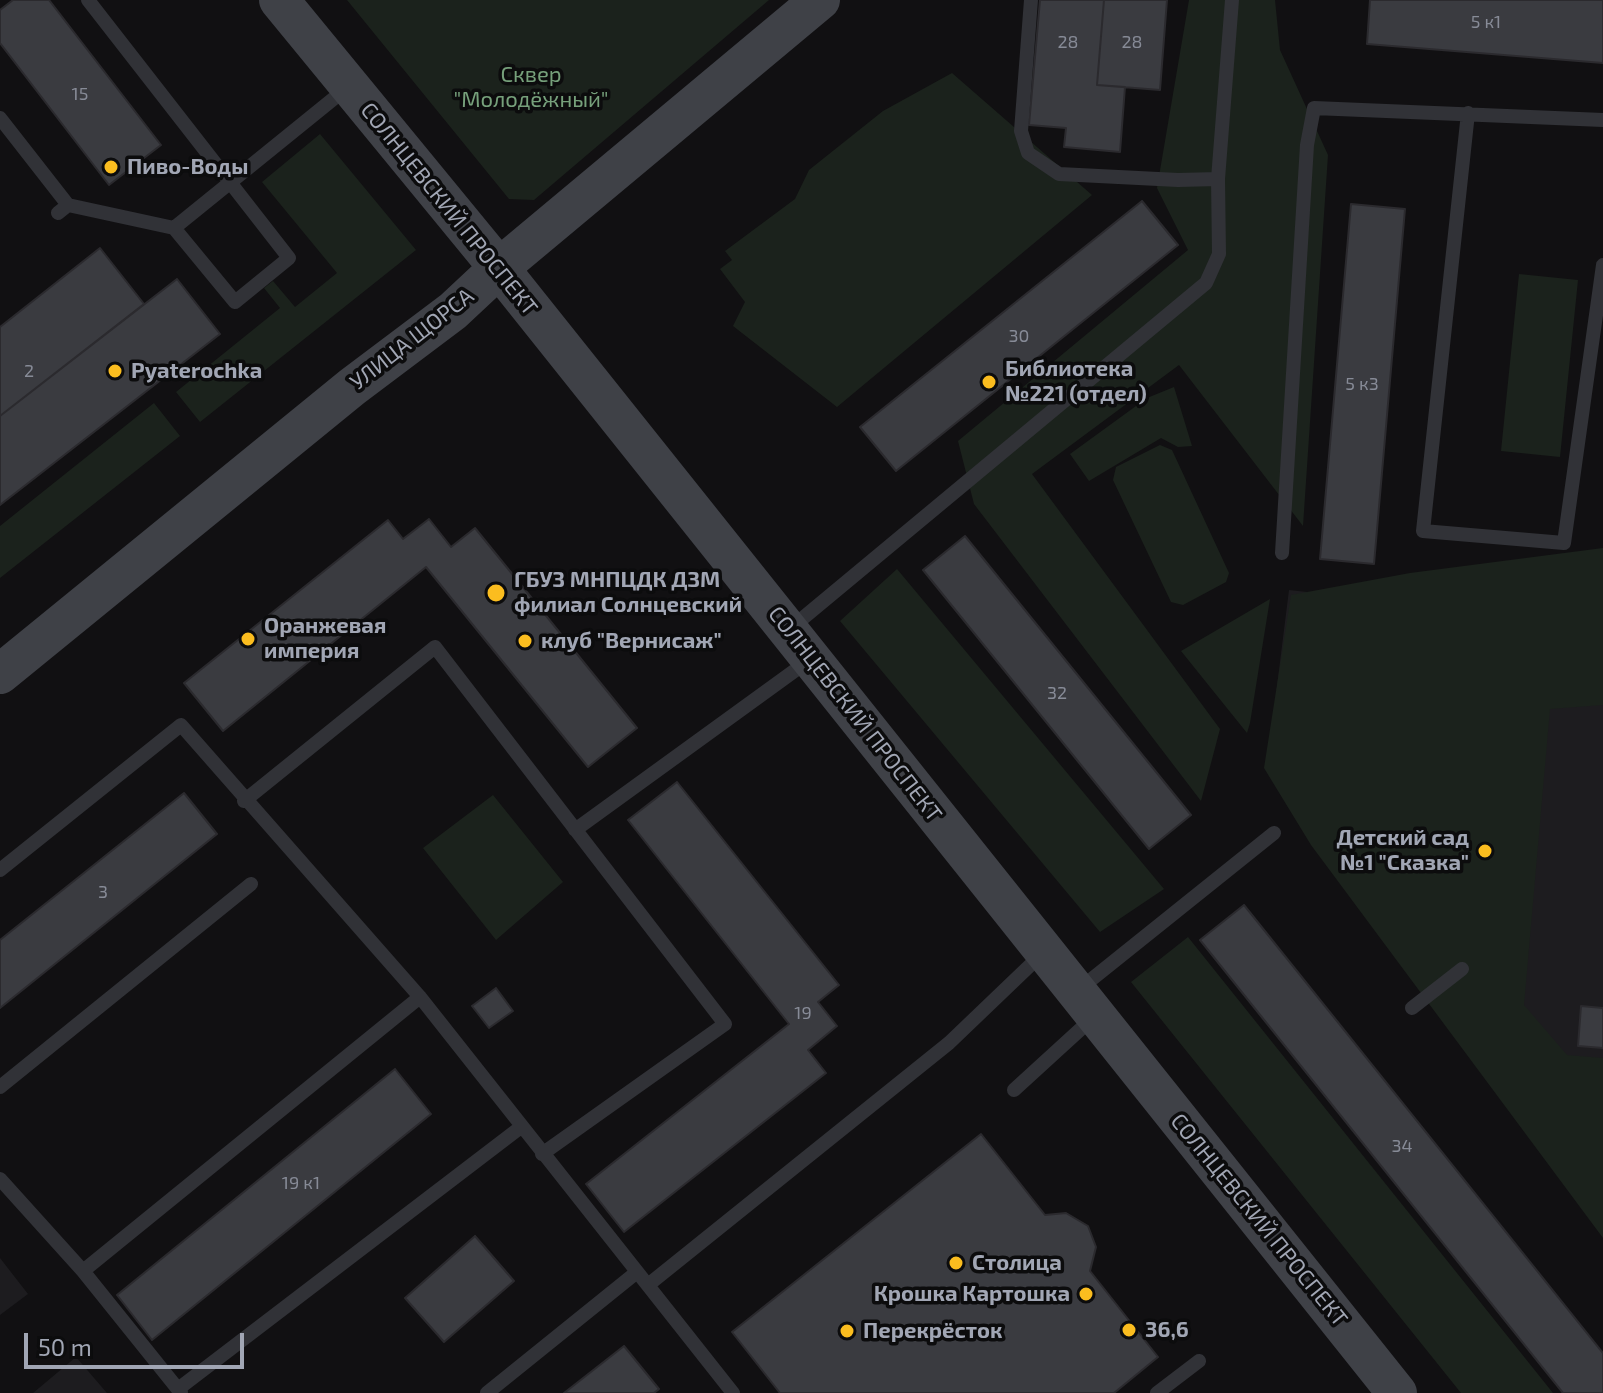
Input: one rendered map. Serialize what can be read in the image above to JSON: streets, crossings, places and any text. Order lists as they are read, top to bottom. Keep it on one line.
{"streets":{"street":["СОЛНЦЕВСКИЙ ПРОСПЕКТ","УЛИЦА ЩОРСА"]},"crossings":[["СОЛНЦЕВСКИЙ ПРОСПЕКТ","УЛИЦА ЩОРСА"]],"parks":["Сквер \"Молодёжный\""],"places":["Пиво-Воды","Pyaterochka","Библиотека №221 (отдел)","ГБУЗ МНПЦДК ДЗМ филиал Солнцевский","Оранжевая империя","клуб \"Вернисаж\"","Детский сад №1 \"Сказка\"","Столица","Крошка Картошка","36,6","Перекрёсток"],"house_numbers":["5 к1","28","28","15","30","2","5 к3","32","3","19","34","19 к1"],"scale_bar":"50 m"}
